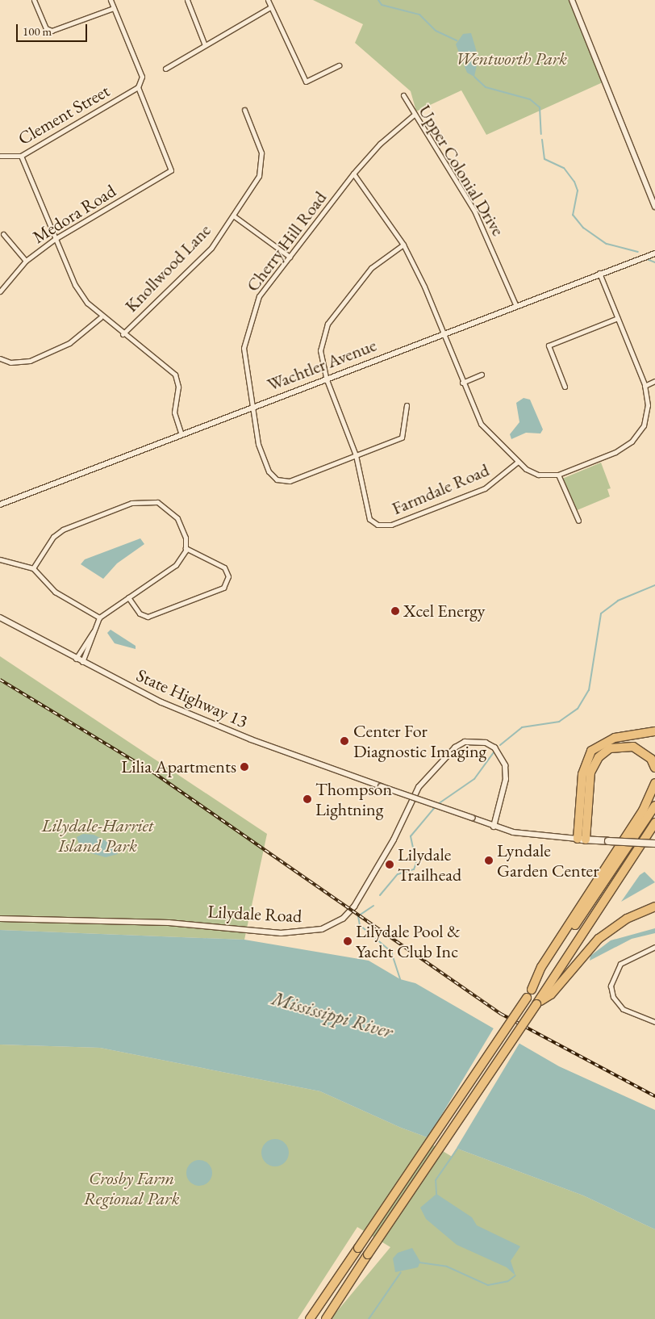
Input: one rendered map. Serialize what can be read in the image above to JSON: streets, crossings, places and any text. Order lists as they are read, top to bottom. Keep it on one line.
{"streets":{"street":["Clement Street","Upper Colonial Drive","Medora Road","Cherry Hill Road","Knollwood Lane","Wachtler Avenue","Farmdale Road","State Highway 13","Lilydale Road"]},"crossings":[["Clement Street","Medora Road"],["Upper Colonial Drive","Cherry Hill Road"],["Upper Colonial Drive","Wachtler Avenue"],["Cherry Hill Road","Wachtler Avenue"],["Cherry Hill Road","Farmdale Road"],["Wachtler Avenue","Farmdale Road"],["State Highway 13","Lilydale Road"]],"water":["Mississippi River"],"parks":["Wentworth Park","Lilydale-Harriet Island Park","Crosby Farm Regional Park"],"places":["Xcel Energy","Center For Diagnostic Imaging","Lilia Apartments","Thompson Lightning","Lyndale Garden Center","Lilydale Trailhead","Lilydale Pool & Yacht Club Inc"],"scale_bar":"100 m"}
